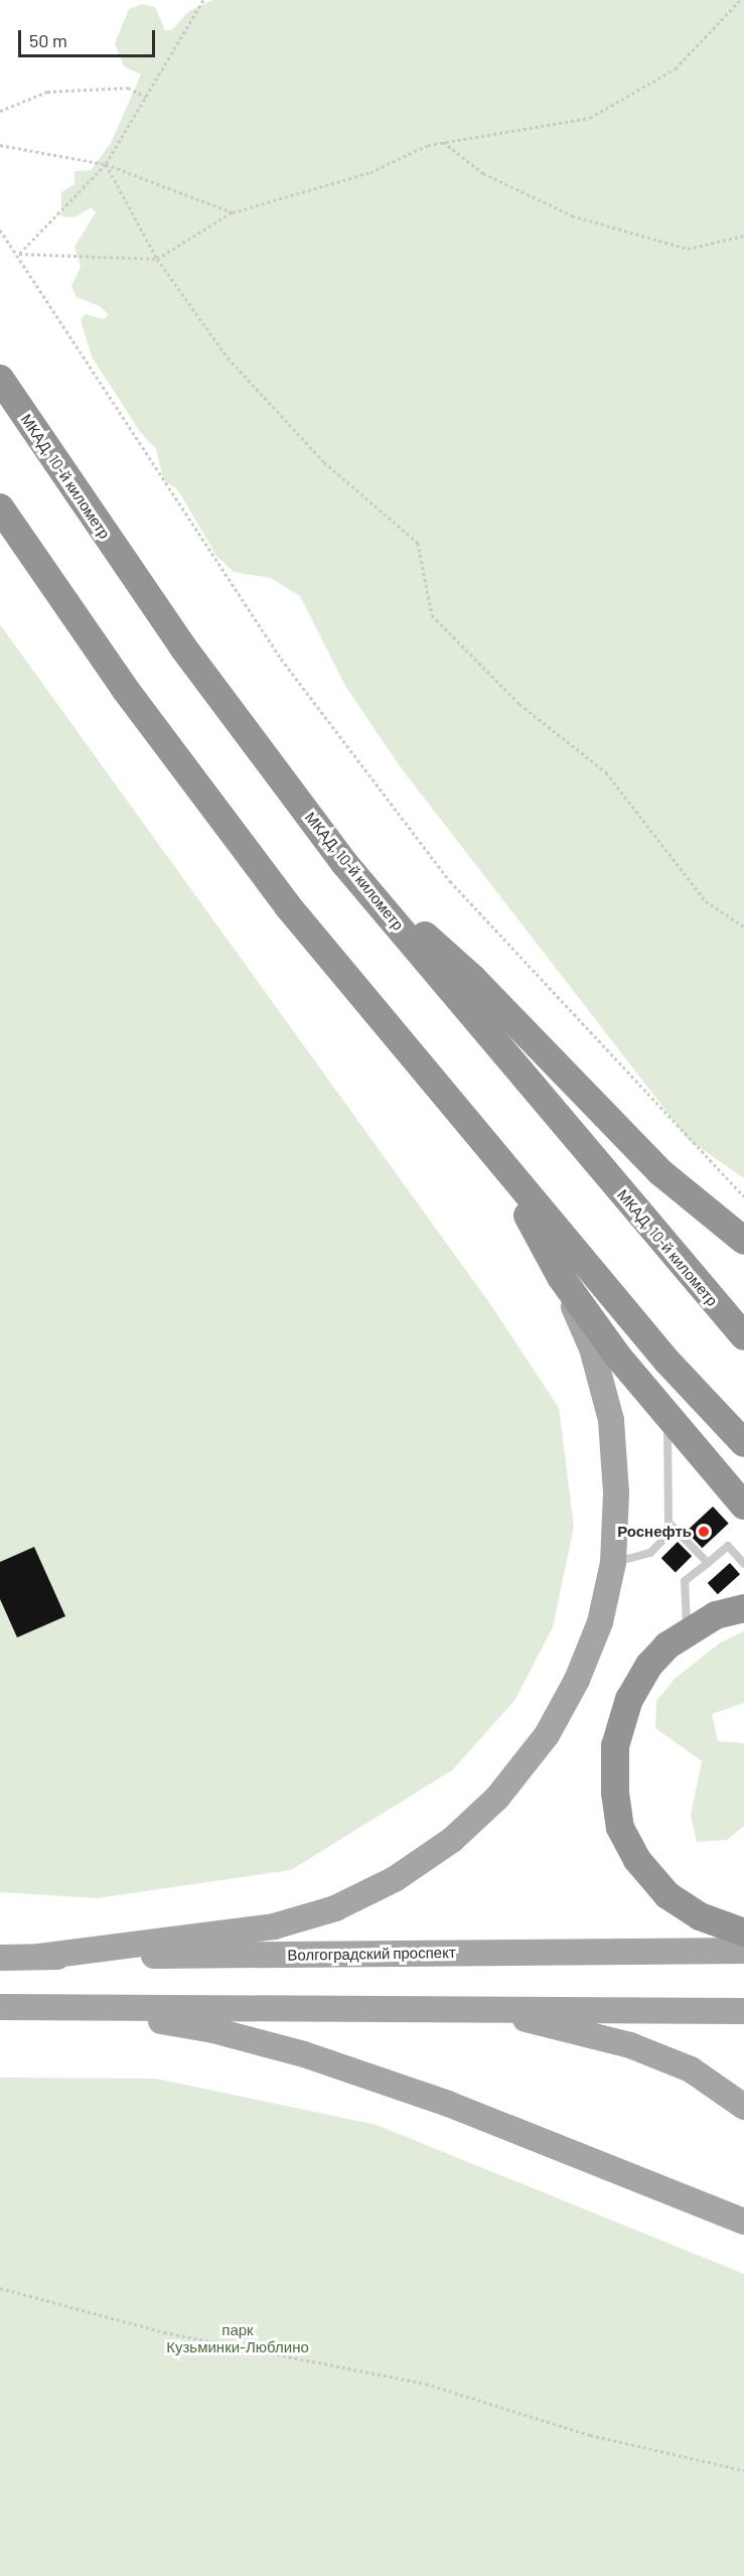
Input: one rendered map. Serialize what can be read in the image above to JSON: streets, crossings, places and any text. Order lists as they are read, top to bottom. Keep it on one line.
{"streets":{"highway":["МКАД, 10-й километр"],"main road":["Волгоградский проспект"]},"parks":["парк Кузьминки-Люблино"],"places":["Роснефть"],"scale_bar":"50 m"}
